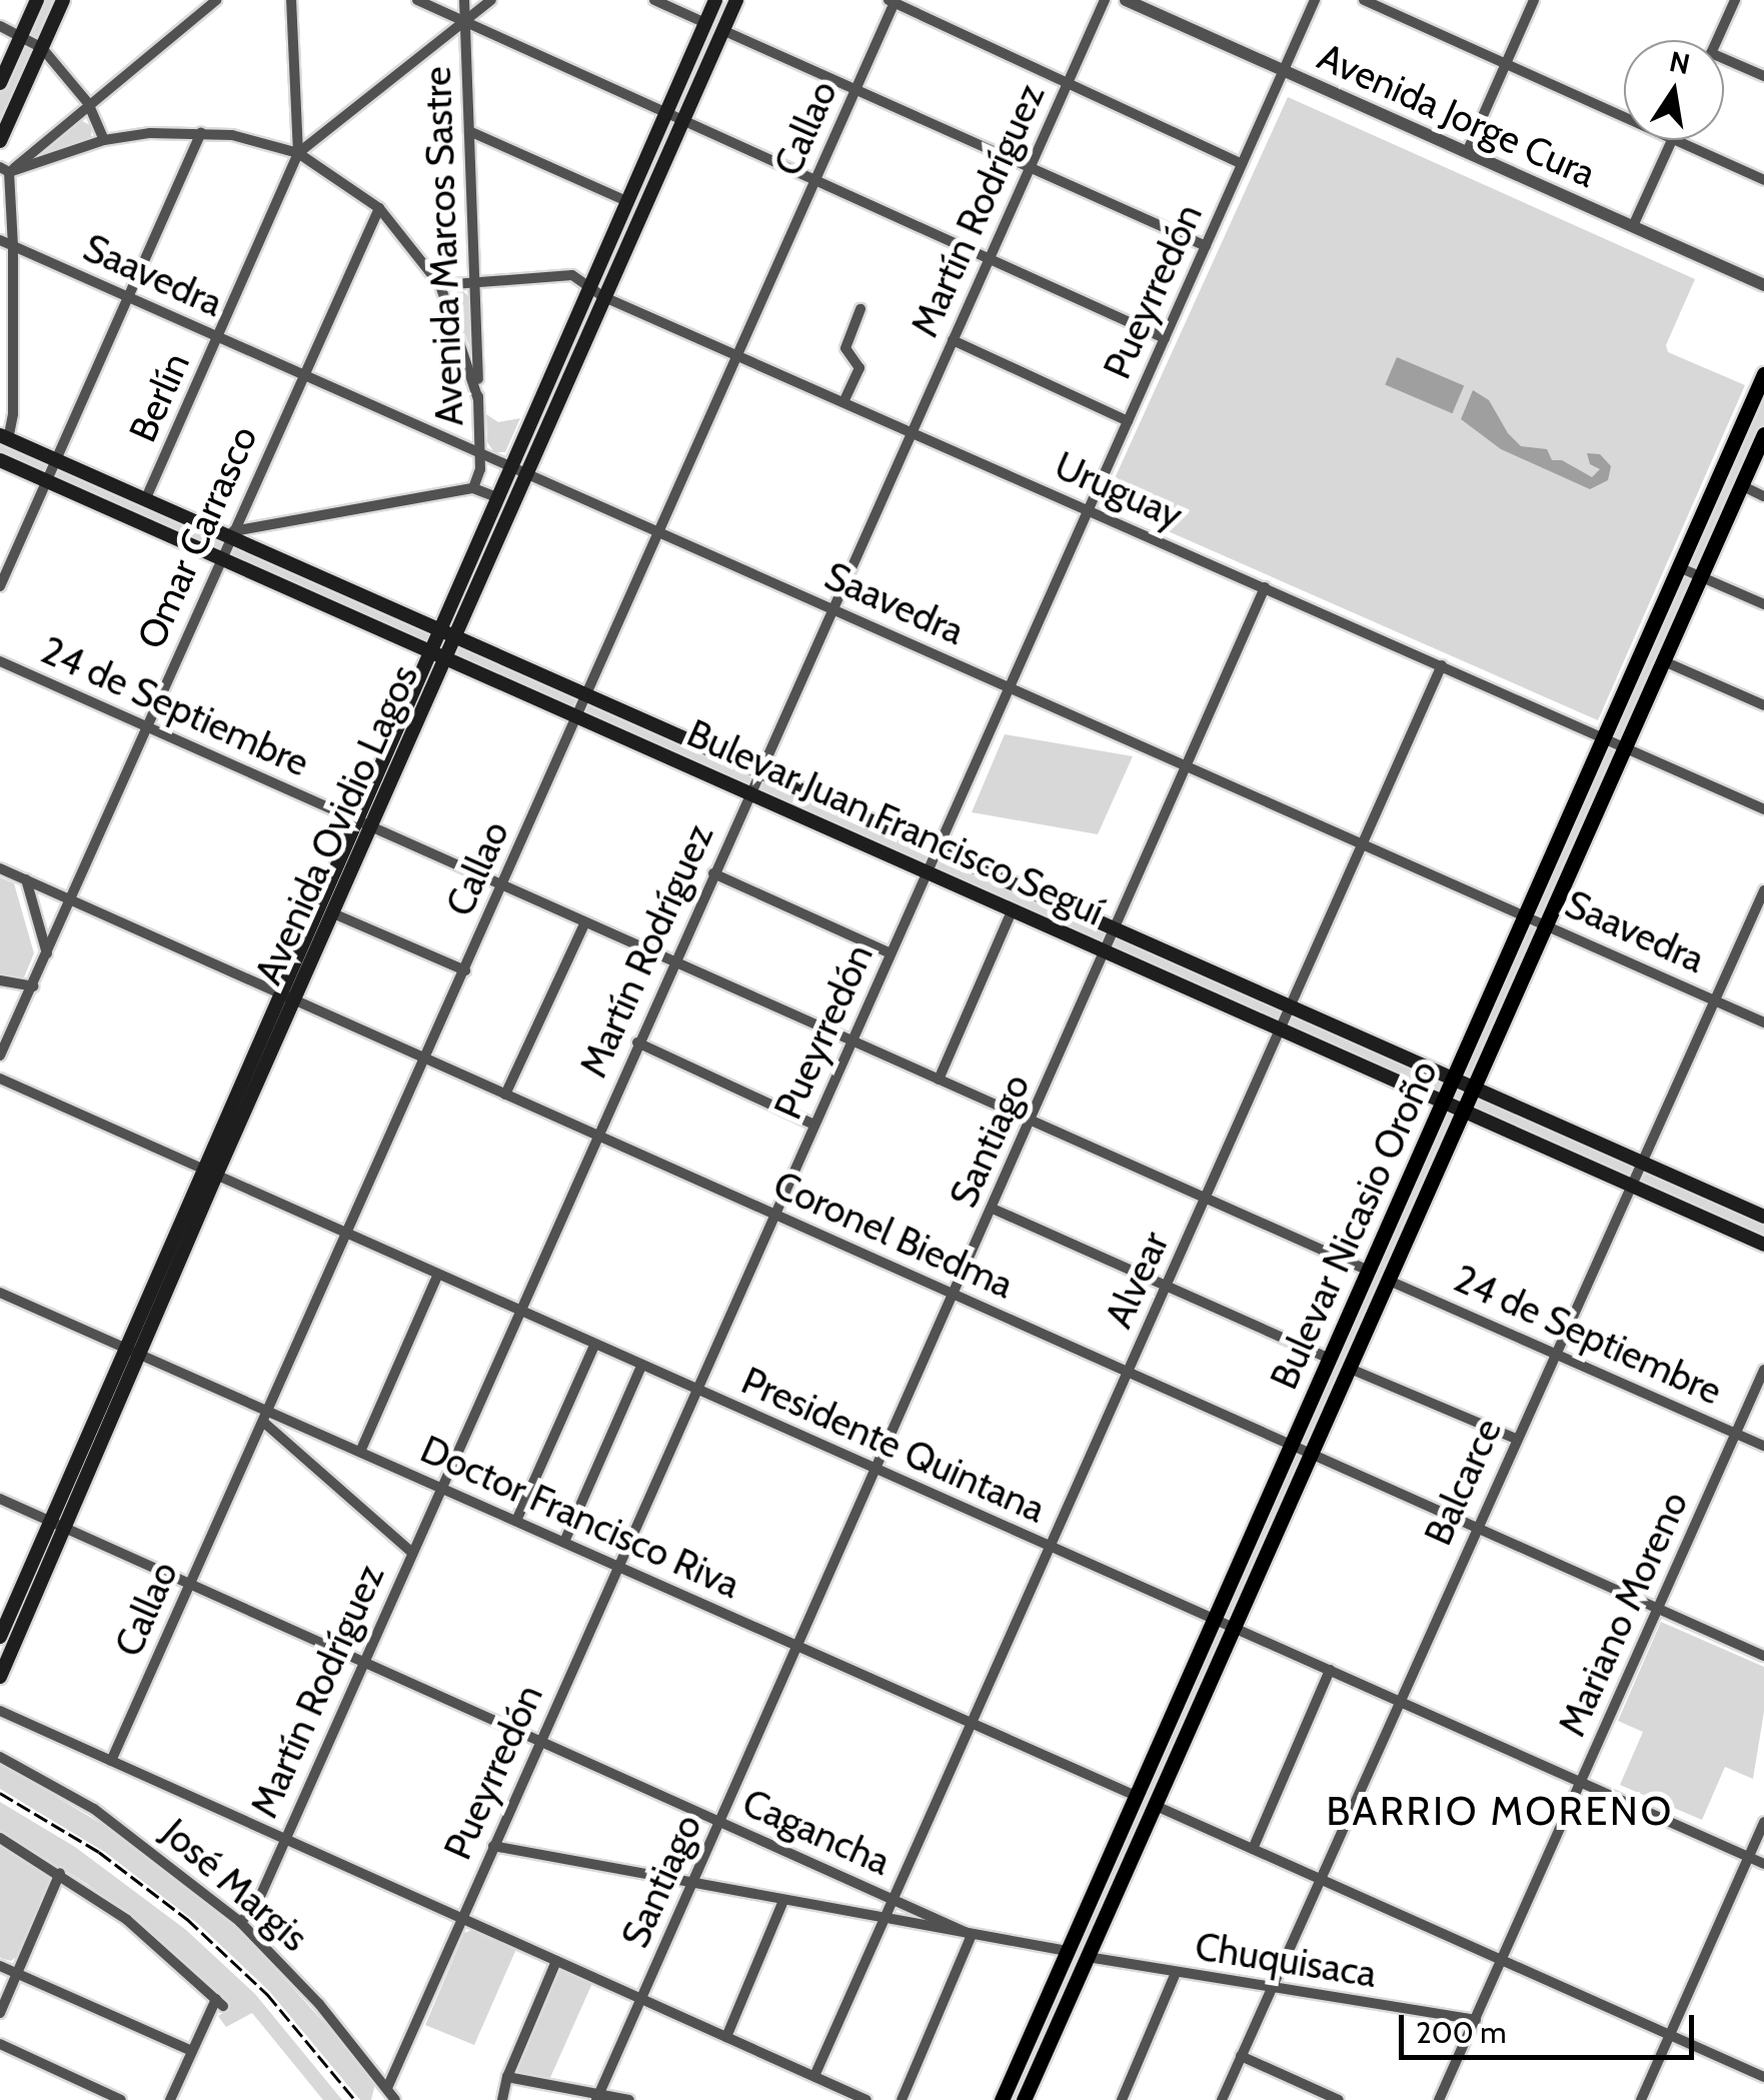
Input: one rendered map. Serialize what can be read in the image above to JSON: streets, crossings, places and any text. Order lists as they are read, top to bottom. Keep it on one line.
{"streets":{"main road":["Bulevar Juan Francisco Seguí","Avenida Ovidio Lagos","Bulevar Nicasio Oroño"],"street":["Avenida Jorge Cura","Callao","Martín Rodríguez","Avenida Marcos Sastre","Saavedra","Pueyrredón","Berlín","Uruguay","Omar Carrasco","24 de Septiembre","Santiago","Coronel Biedma","Alvear","Presidente Quintana","Balcarce","Doctor Francisco Riva","Mariano Moreno","Cagancha","José Margis","Chuquisaca"]},"crossings":[["Avenida Jorge Cura","Pueyrredón"],["Callao","Saavedra"],["Callao","Uruguay"],["Callao","24 de Septiembre"],["Callao","Bulevar Juan Francisco Seguí"],["Callao","Coronel Biedma"],["Callao","Presidente Quintana"],["Callao","Doctor Francisco Riva"],["Callao","Cagancha"],["Martín Rodríguez","Saavedra"],["Martín Rodríguez","Uruguay"],["Martín Rodríguez","24 de Septiembre"],["Martín Rodríguez","Bulevar Juan Francisco Seguí"],["Martín Rodríguez","Coronel Biedma"],["Martín Rodríguez","Presidente Quintana"],["Martín Rodríguez","Doctor Francisco Riva"],["Martín Rodríguez","Cagancha"],["Martín Rodríguez","José Margis"],["Avenida Marcos Sastre","Saavedra"],["Avenida Marcos Sastre","Uruguay"],["Saavedra","Pueyrredón"],["Saavedra","Berlín"],["Saavedra","Omar Carrasco"],["Saavedra","Avenida Ovidio Lagos"],["Saavedra","Santiago"],["Saavedra","Bulevar Nicasio Oroño"],["Saavedra","Alvear"],["Saavedra","Balcarce"],["Pueyrredón","Uruguay"],["Pueyrredón","24 de Septiembre"],["Pueyrredón","Bulevar Juan Francisco Seguí"],["Pueyrredón","Coronel Biedma"],["Pueyrredón","Presidente Quintana"],["Pueyrredón","Doctor Francisco Riva"],["Pueyrredón","Cagancha"],["Pueyrredón","José Margis"],["Berlín","Bulevar Juan Francisco Seguí"],["Uruguay","Avenida Ovidio Lagos"],["Uruguay","Santiago"],["Uruguay","Bulevar Nicasio Oroño"],["Uruguay","Alvear"],["Omar Carrasco","24 de Septiembre"],["Omar Carrasco","Bulevar Juan Francisco Seguí"],["Omar Carrasco","Coronel Biedma"],["24 de Septiembre","Avenida Ovidio Lagos"],["24 de Septiembre","Santiago"],["24 de Septiembre","Bulevar Nicasio Oroño"],["24 de Septiembre","Alvear"],["24 de Septiembre","Balcarce"],["24 de Septiembre","Mariano Moreno"],["Bulevar Juan Francisco Seguí","Avenida Ovidio Lagos"],["Bulevar Juan Francisco Seguí","Santiago"],["Bulevar Juan Francisco Seguí","Bulevar Nicasio Oroño"],["Bulevar Juan Francisco Seguí","Alvear"],["Bulevar Juan Francisco Seguí","Balcarce"],["Avenida Ovidio Lagos","Coronel Biedma"],["Avenida Ovidio Lagos","Presidente Quintana"],["Avenida Ovidio Lagos","Doctor Francisco Riva"],["Avenida Ovidio Lagos","Cagancha"],["Santiago","Coronel Biedma"],["Santiago","Presidente Quintana"],["Santiago","Doctor Francisco Riva"],["Santiago","Cagancha"],["Bulevar Nicasio Oroño","Coronel Biedma"],["Bulevar Nicasio Oroño","Presidente Quintana"],["Bulevar Nicasio Oroño","Doctor Francisco Riva"],["Bulevar Nicasio Oroño","Chuquisaca"],["Coronel Biedma","Alvear"],["Coronel Biedma","Balcarce"],["Coronel Biedma","Mariano Moreno"],["Alvear","Presidente Quintana"],["Alvear","Doctor Francisco Riva"],["Alvear","Cagancha"],["Presidente Quintana","Balcarce"],["Presidente Quintana","Mariano Moreno"],["Balcarce","Chuquisaca"],["Mariano Moreno","Chuquisaca"]],"districts":["BARRIO MORENO"],"scale_bar":"200 m","north":"top"}
